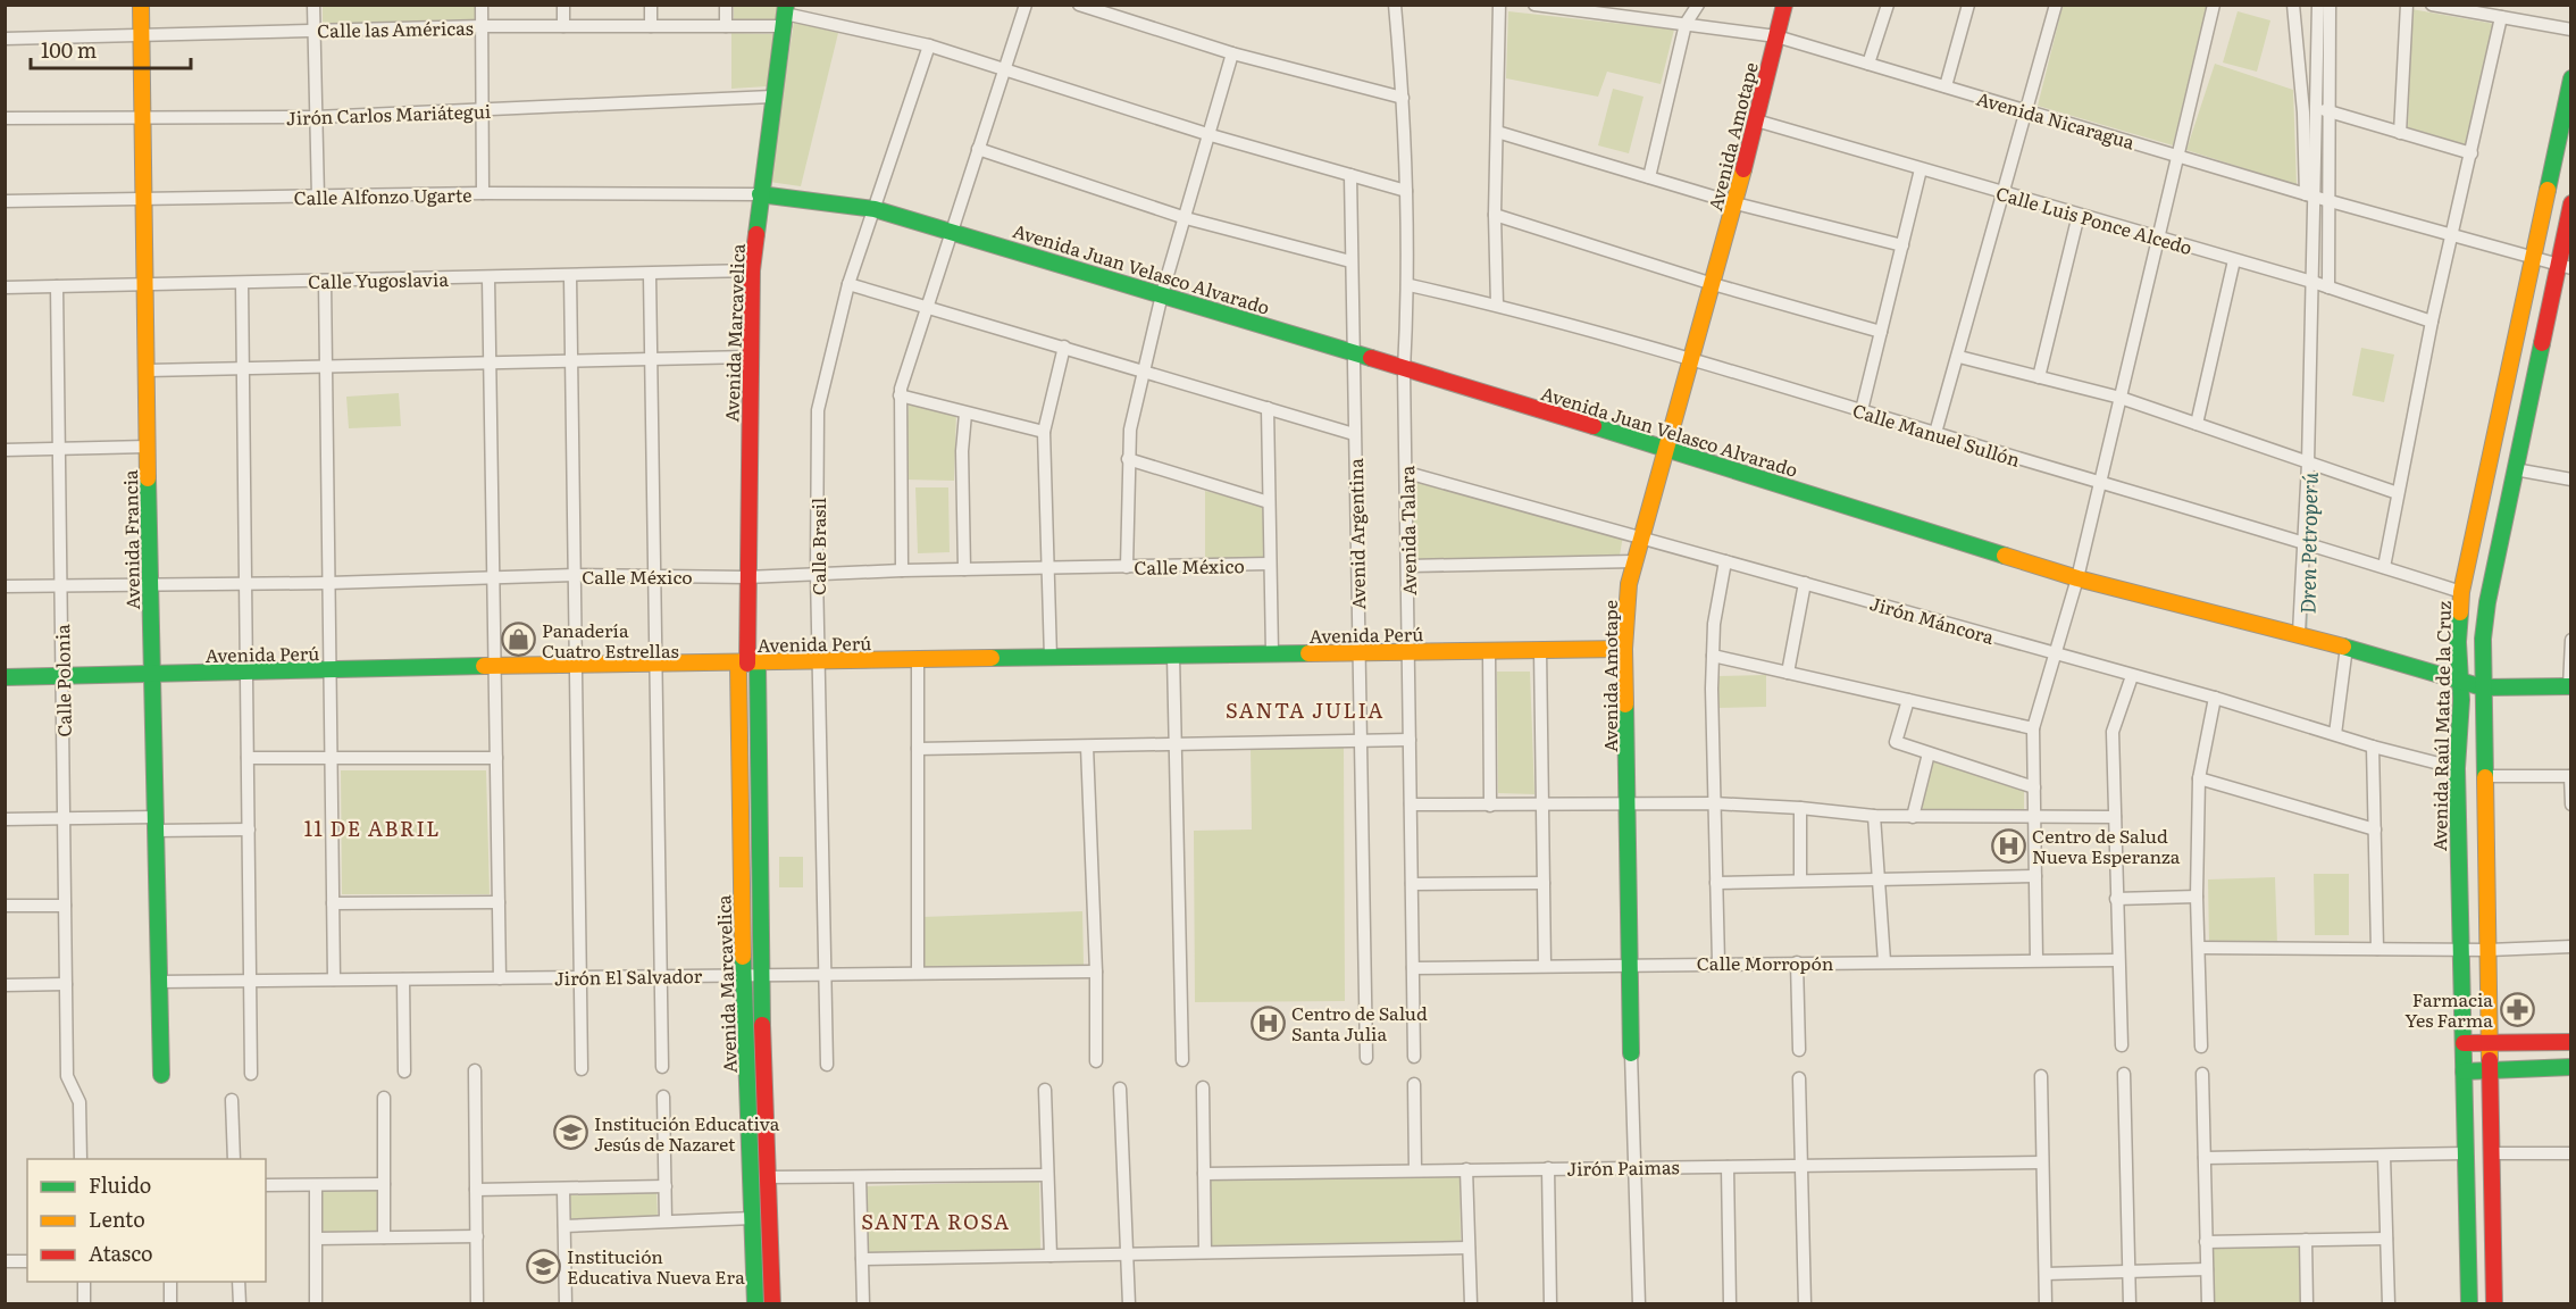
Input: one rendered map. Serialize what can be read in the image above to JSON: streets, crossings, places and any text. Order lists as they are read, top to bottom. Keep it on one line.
{"streets":{"street":["Calle las Américas","Jirón Carlos Mariátegui","Avenida Nicaragua","Avenida Amotape","Calle Alfonzo Ugarte","Calle Luis Ponce Alcedo","Avenida Juan Velasco Alvarado","Calle Yugoslavia","Avenida Marcavelica","Calle Manuel Sullón","Avenida Talara","Avenid Argentina","Avenida Francia","Calle Brasil","Calle México","Jirón Máncora","Avenida Perú","Calle Polonia","Avenida Raúl Mata de la Cruz","Calle Morropón","Jirón El Salvador","Jirón Paimas"]},"crossings":[["Calle las Américas","Avenida Marcavelica"],["Calle las Américas","Avenida Talara"],["Calle las Américas","Avenid Argentina"],["Calle las Américas","Avenida Francia"],["Calle las Américas","Calle Brasil"],["Jirón Carlos Mariátegui","Avenida Marcavelica"],["Jirón Carlos Mariátegui","Avenida Francia"],["Avenida Nicaragua","Avenida Amotape"],["Avenida Nicaragua","Avenida Raúl Mata de la Cruz"],["Avenida Amotape","Calle Luis Ponce Alcedo"],["Avenida Amotape","Avenida Juan Velasco Alvarado"],["Avenida Amotape","Calle Manuel Sullón"],["Avenida Amotape","Jirón Máncora"],["Avenida Amotape","Avenida Perú"],["Avenida Amotape","Calle Morropón"],["Avenida Amotape","Jirón Paimas"],["Calle Alfonzo Ugarte","Avenida Juan Velasco Alvarado"],["Calle Alfonzo Ugarte","Avenida Marcavelica"],["Calle Alfonzo Ugarte","Avenida Francia"],["Avenida Juan Velasco Alvarado","Avenida Marcavelica"],["Avenida Juan Velasco Alvarado","Avenida Talara"],["Avenida Juan Velasco Alvarado","Avenid Argentina"],["Avenida Juan Velasco Alvarado","Calle Brasil"],["Avenida Juan Velasco Alvarado","Avenida Raúl Mata de la Cruz"],["Calle Yugoslavia","Avenida Marcavelica"],["Calle Yugoslavia","Avenida Francia"],["Calle Yugoslavia","Calle Polonia"],["Avenida Marcavelica","Calle México"],["Avenida Marcavelica","Avenida Perú"],["Avenida Marcavelica","Jirón El Salvador"],["Calle Manuel Sullón","Avenida Talara"],["Calle Manuel Sullón","Avenida Raúl Mata de la Cruz"],["Avenida Talara","Jirón Máncora"],["Avenida Talara","Avenida Perú"],["Avenida Talara","Calle Morropón"],["Avenid Argentina","Avenida Perú"],["Avenida Francia","Calle México"],["Avenida Francia","Avenida Perú"],["Avenida Francia","Jirón El Salvador"],["Calle Brasil","Calle México"],["Calle Brasil","Avenida Perú"],["Calle Brasil","Jirón El Salvador"],["Calle México","Calle Polonia"],["Jirón Máncora","Avenida Raúl Mata de la Cruz"],["Avenida Perú","Calle Polonia"]],"districts":["SANTA JULIA","11 DE ABRIL","SANTA ROSA"],"water":["Dren Petroperú"],"places":{"shop":["Panadería Cuatro Estrellas"],"hospital":["Centro de Salud Nueva Esperanza","Centro de Salud Santa Julia"],"pharmacy":["Farmacia Yes Farma"],"school or university":["Institución Educativa Jesús de Nazaret","Institución Educativa Nueva Era"]},"legend":["Fluido","Lento","Atasco"],"scale_bar":"100 m"}
